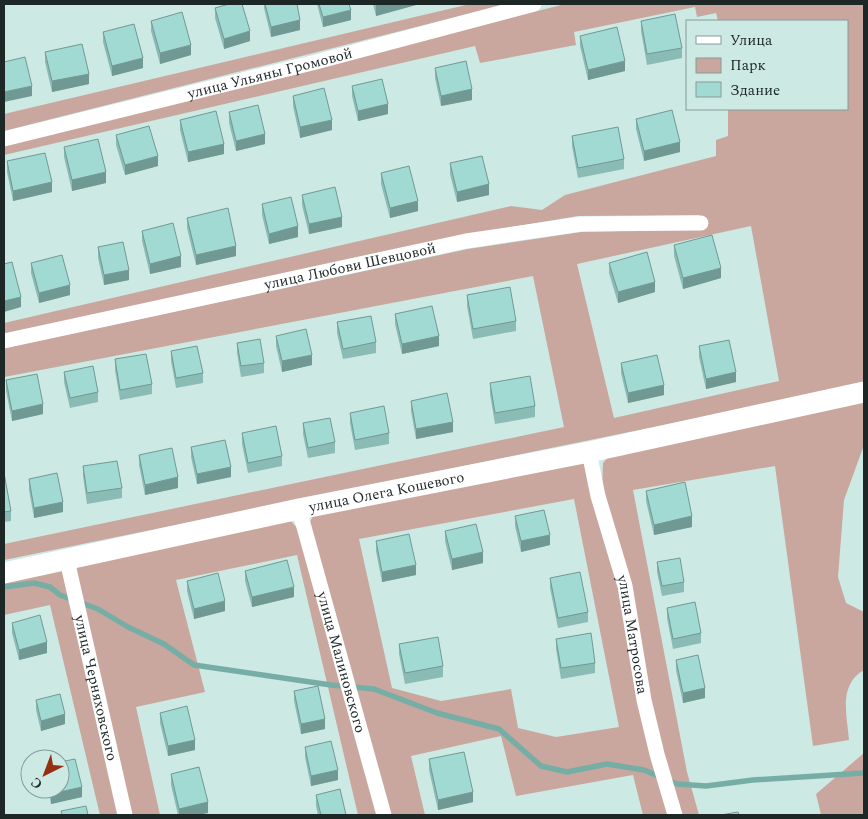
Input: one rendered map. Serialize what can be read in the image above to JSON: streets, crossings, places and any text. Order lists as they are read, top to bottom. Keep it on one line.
{"streets":{"street":["улица Ульяны Громовой","улица Любови Шевцовой","улица Олега Кошевого","улица Матросова","улица Малиновского","улица Черняховского"]},"crossings":[["улица Олега Кошевого","улица Матросова"],["улица Олега Кошевого","улица Малиновского"],["улица Олега Кошевого","улица Черняховского"]],"legend":["Улица","Парк","Здание"],"north":"bottom left"}
